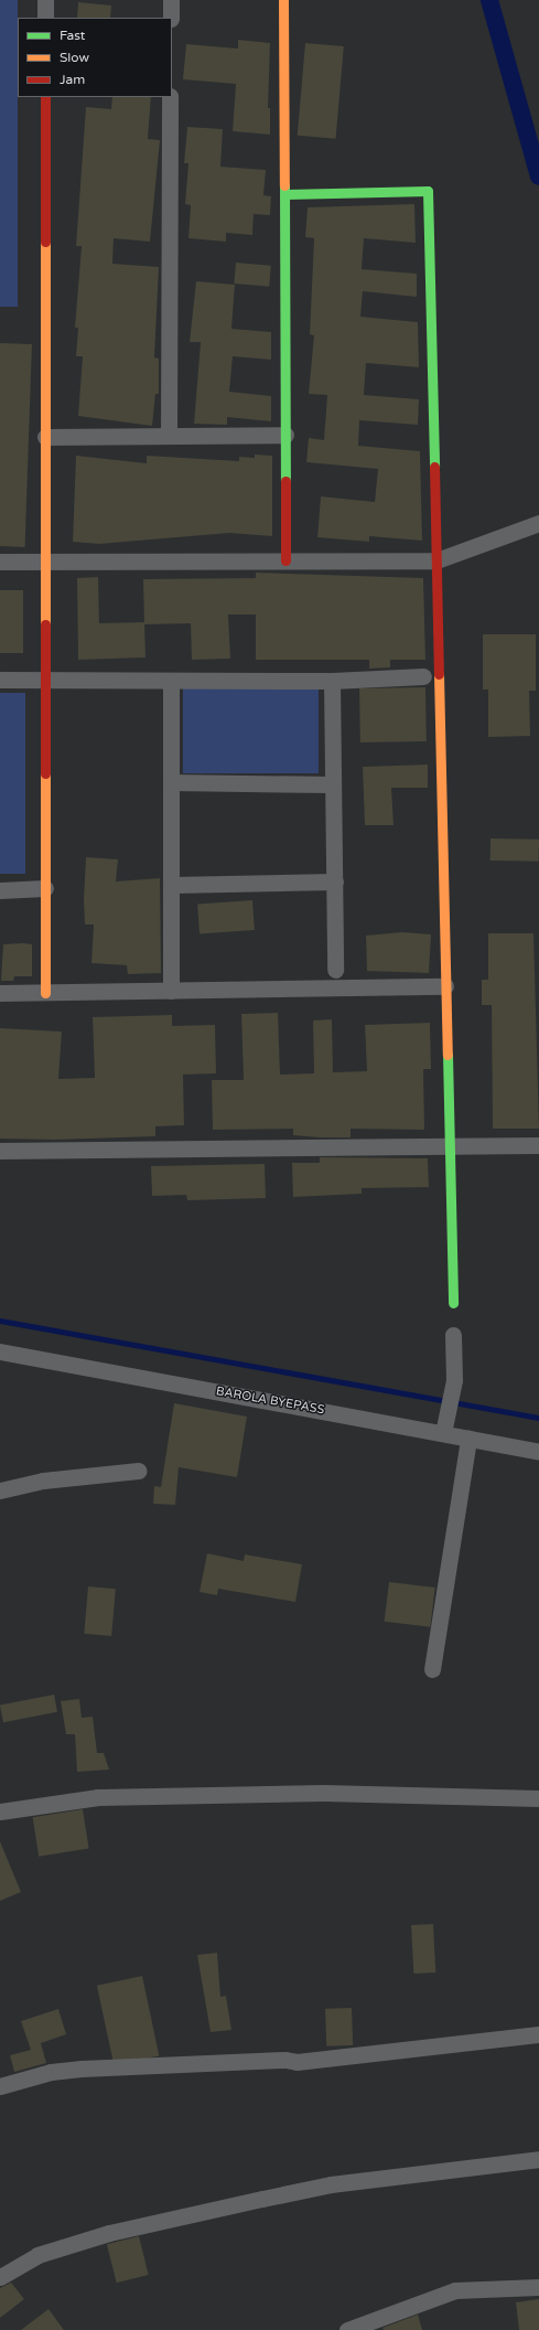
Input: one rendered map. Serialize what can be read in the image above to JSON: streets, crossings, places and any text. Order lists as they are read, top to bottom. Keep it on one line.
{"streets":{"street":["BAROLA BYEPASS"]},"legend":["Fast","Slow","Jam"]}
